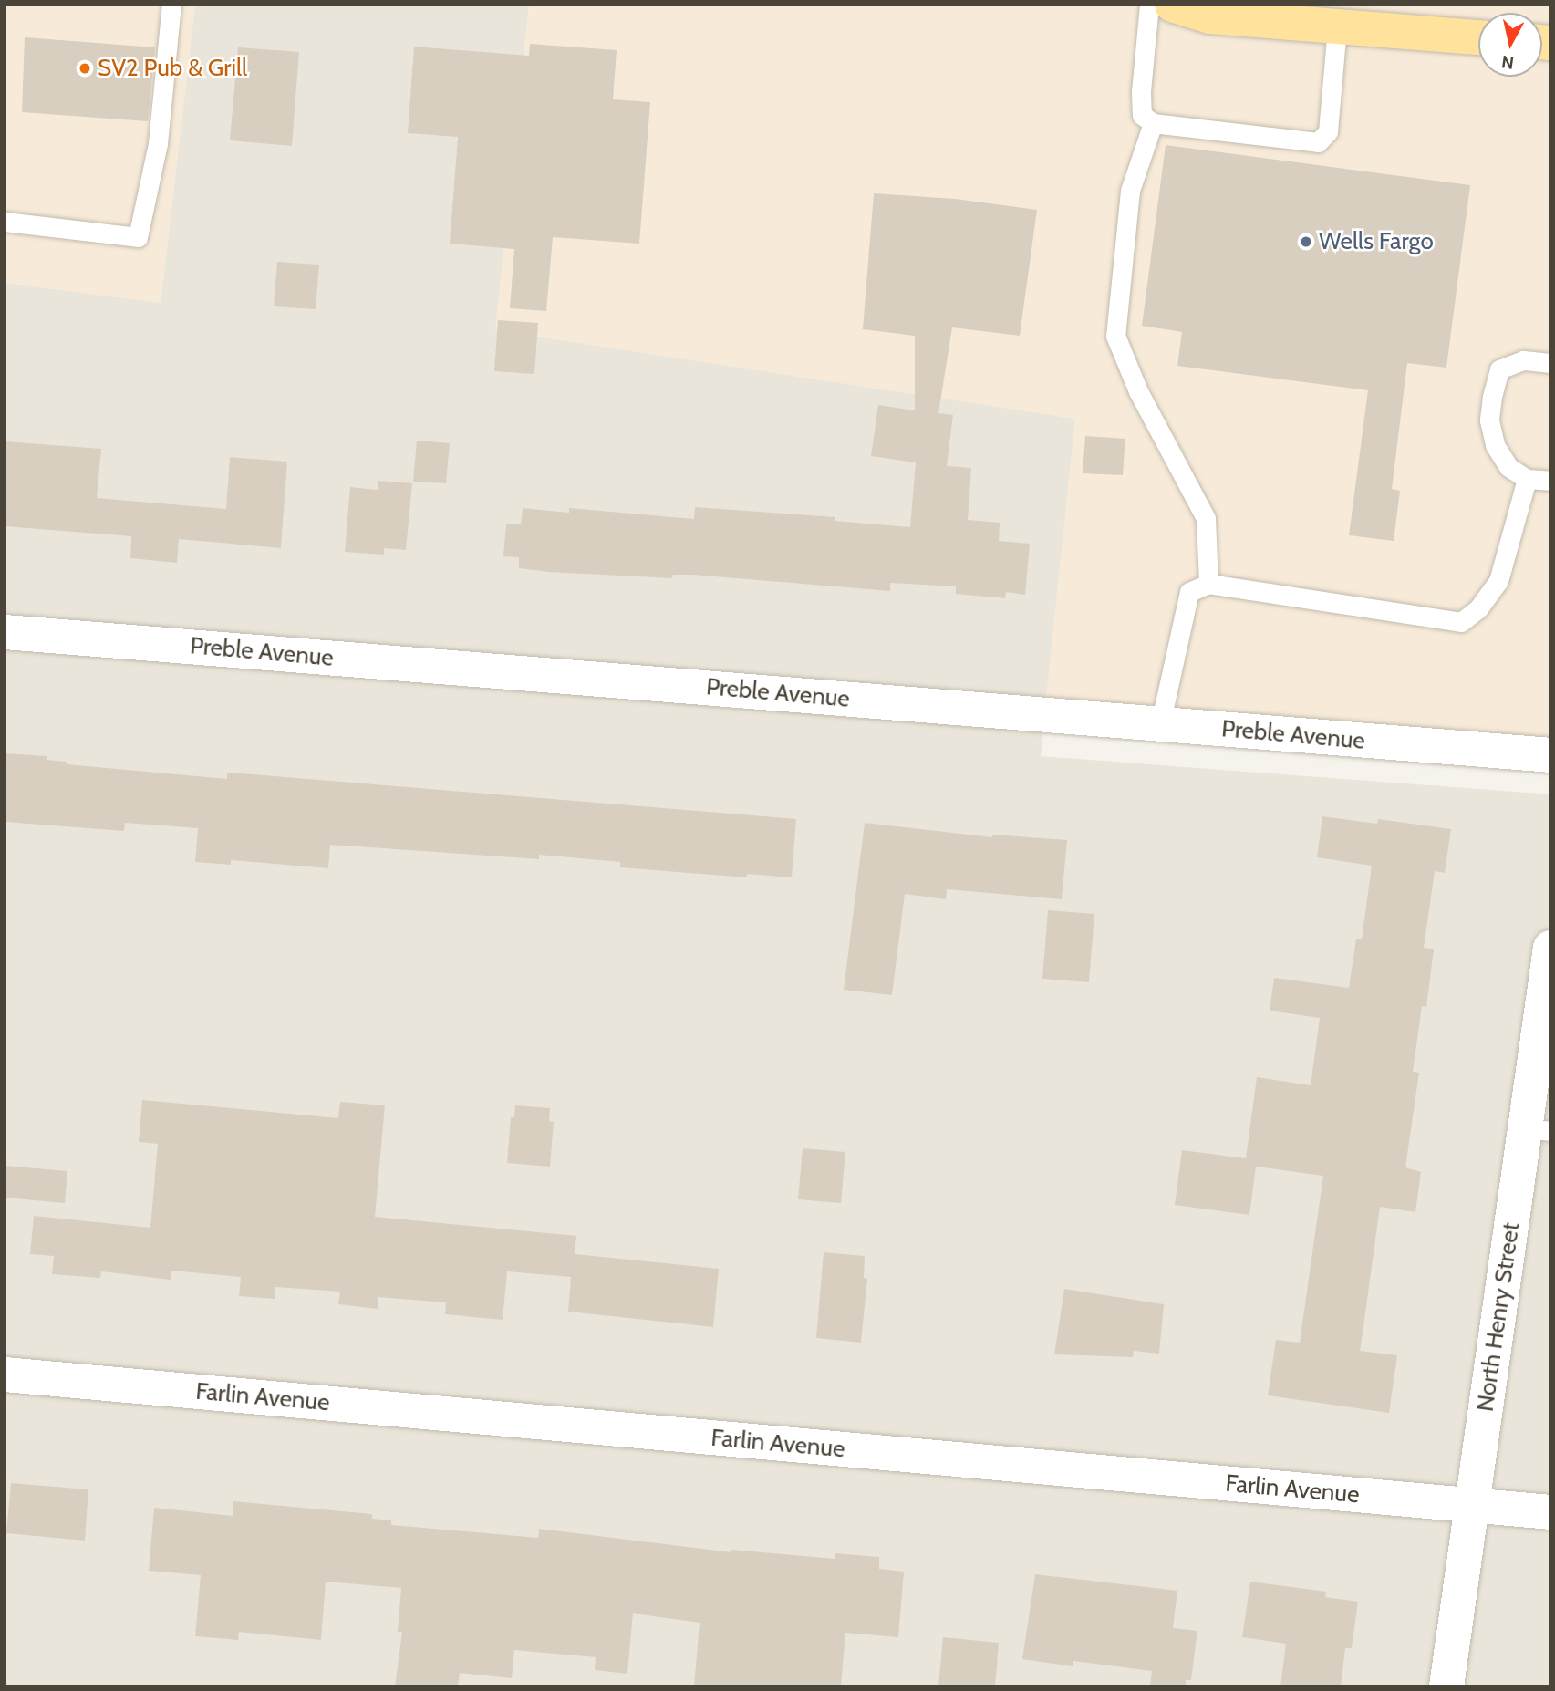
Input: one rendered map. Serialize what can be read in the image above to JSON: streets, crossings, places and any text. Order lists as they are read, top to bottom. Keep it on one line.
{"streets":{"street":["Preble Avenue","North Henry Street","Farlin Avenue"]},"crossings":[["North Henry Street","Farlin Avenue"]],"places":["SV2 Pub & Grill","Wells Fargo"],"north":"bottom"}
